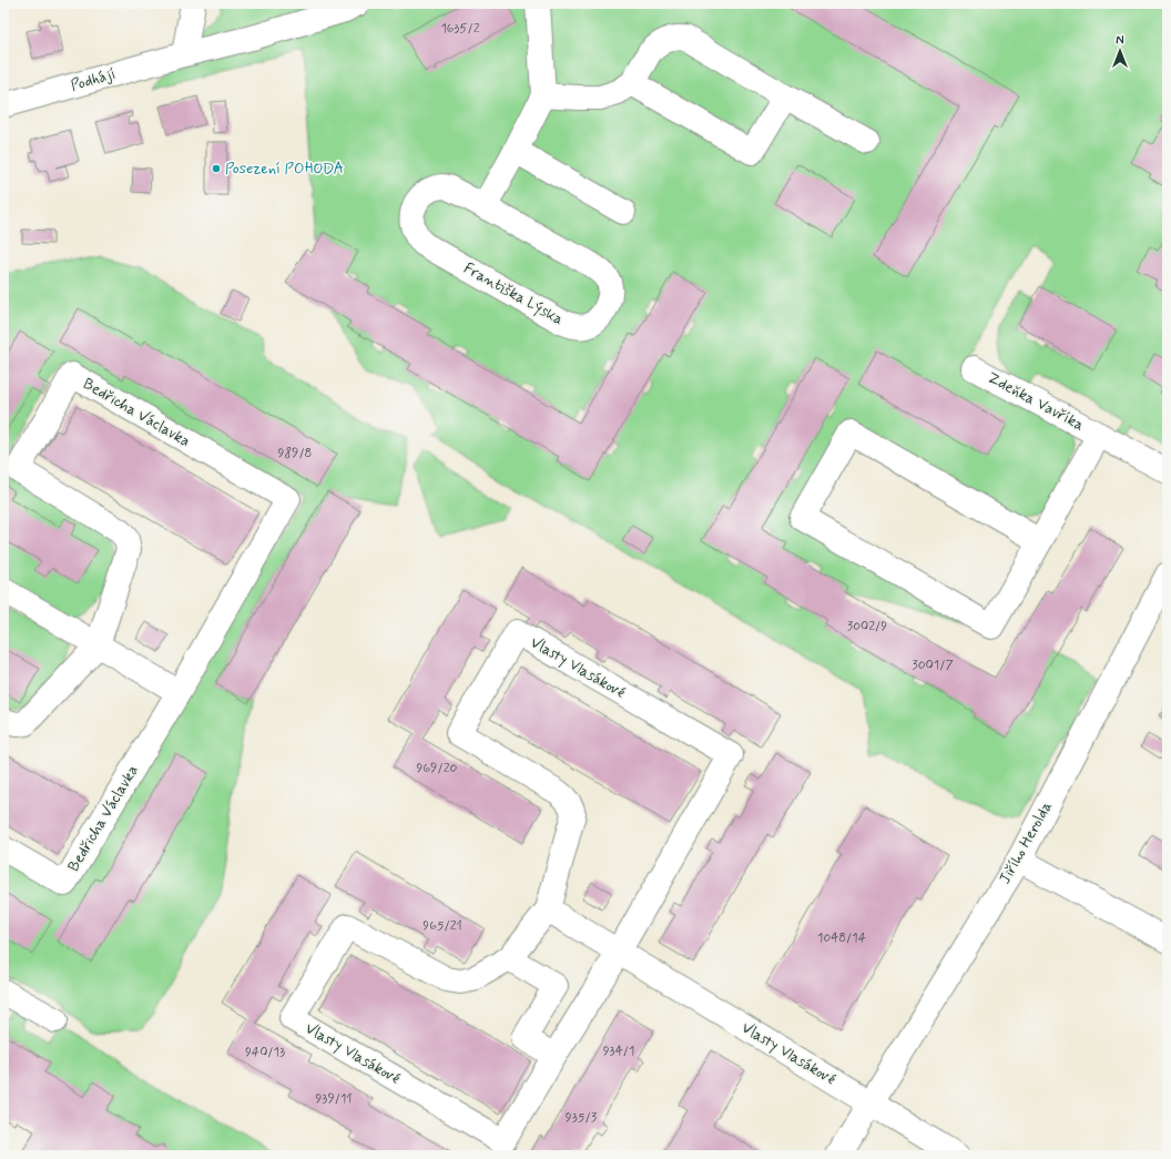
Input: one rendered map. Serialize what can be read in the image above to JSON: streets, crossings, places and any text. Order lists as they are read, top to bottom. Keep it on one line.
{"streets":{"street":["Podhájí","Františka Lýska","Zdeňka Vavříka","Bedřicha Václavka","Vlasty Vlasákové","Jiřího Herolda"]},"crossings":[["Vlasty Vlasákové","Jiřího Herolda"]],"places":["Posezení POHODA"],"house_numbers":["1635/2","989/8","3002/9","3001/7","969/20","965/21","1048/14","934/1","940/13","939/11","935/3"],"north":"top"}
